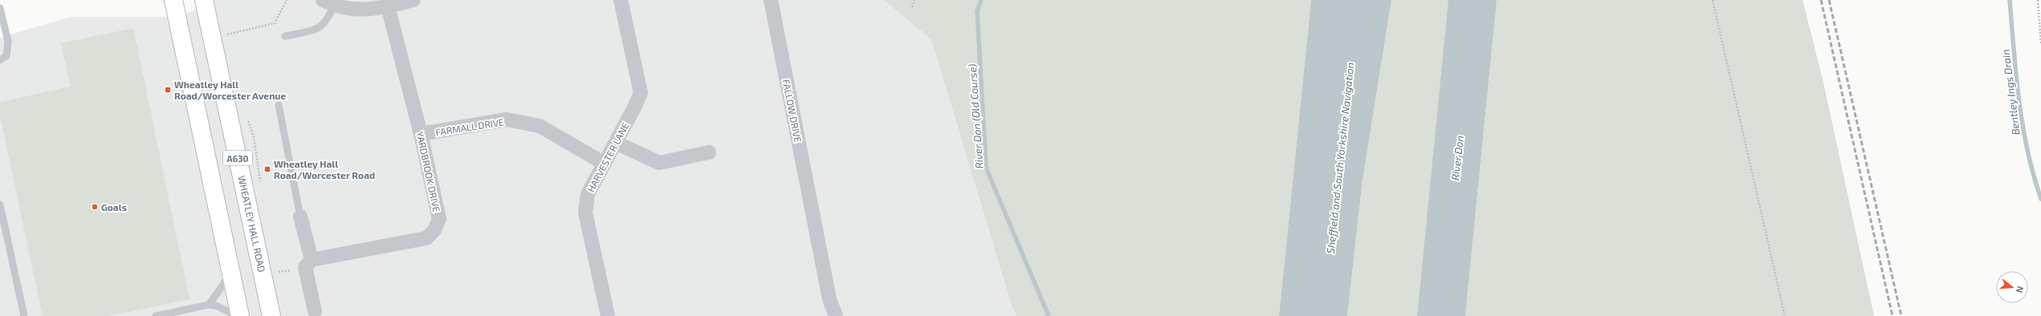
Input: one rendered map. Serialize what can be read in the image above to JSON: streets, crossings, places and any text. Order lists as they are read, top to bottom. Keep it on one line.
{"streets":{"highway":["A630","WHEATLEY HALL ROAD"],"street":["FALLOW DRIVE","FARMALL DRIVE","HARVESTER LANE","YARDBROOK DRIVE"]},"crossings":[["FARMALL DRIVE","HARVESTER LANE"],["FARMALL DRIVE","YARDBROOK DRIVE"]],"water":["Bentley Ings Drain","River Don (Old Course)","Sheffield and South Yorkshire Navigation","River Don"],"places":{"transit":["Wheatley Hall Road/Worcester Avenue","Wheatley Hall Road/Worcester Road"],"other":["Goals"]},"north":"right"}
